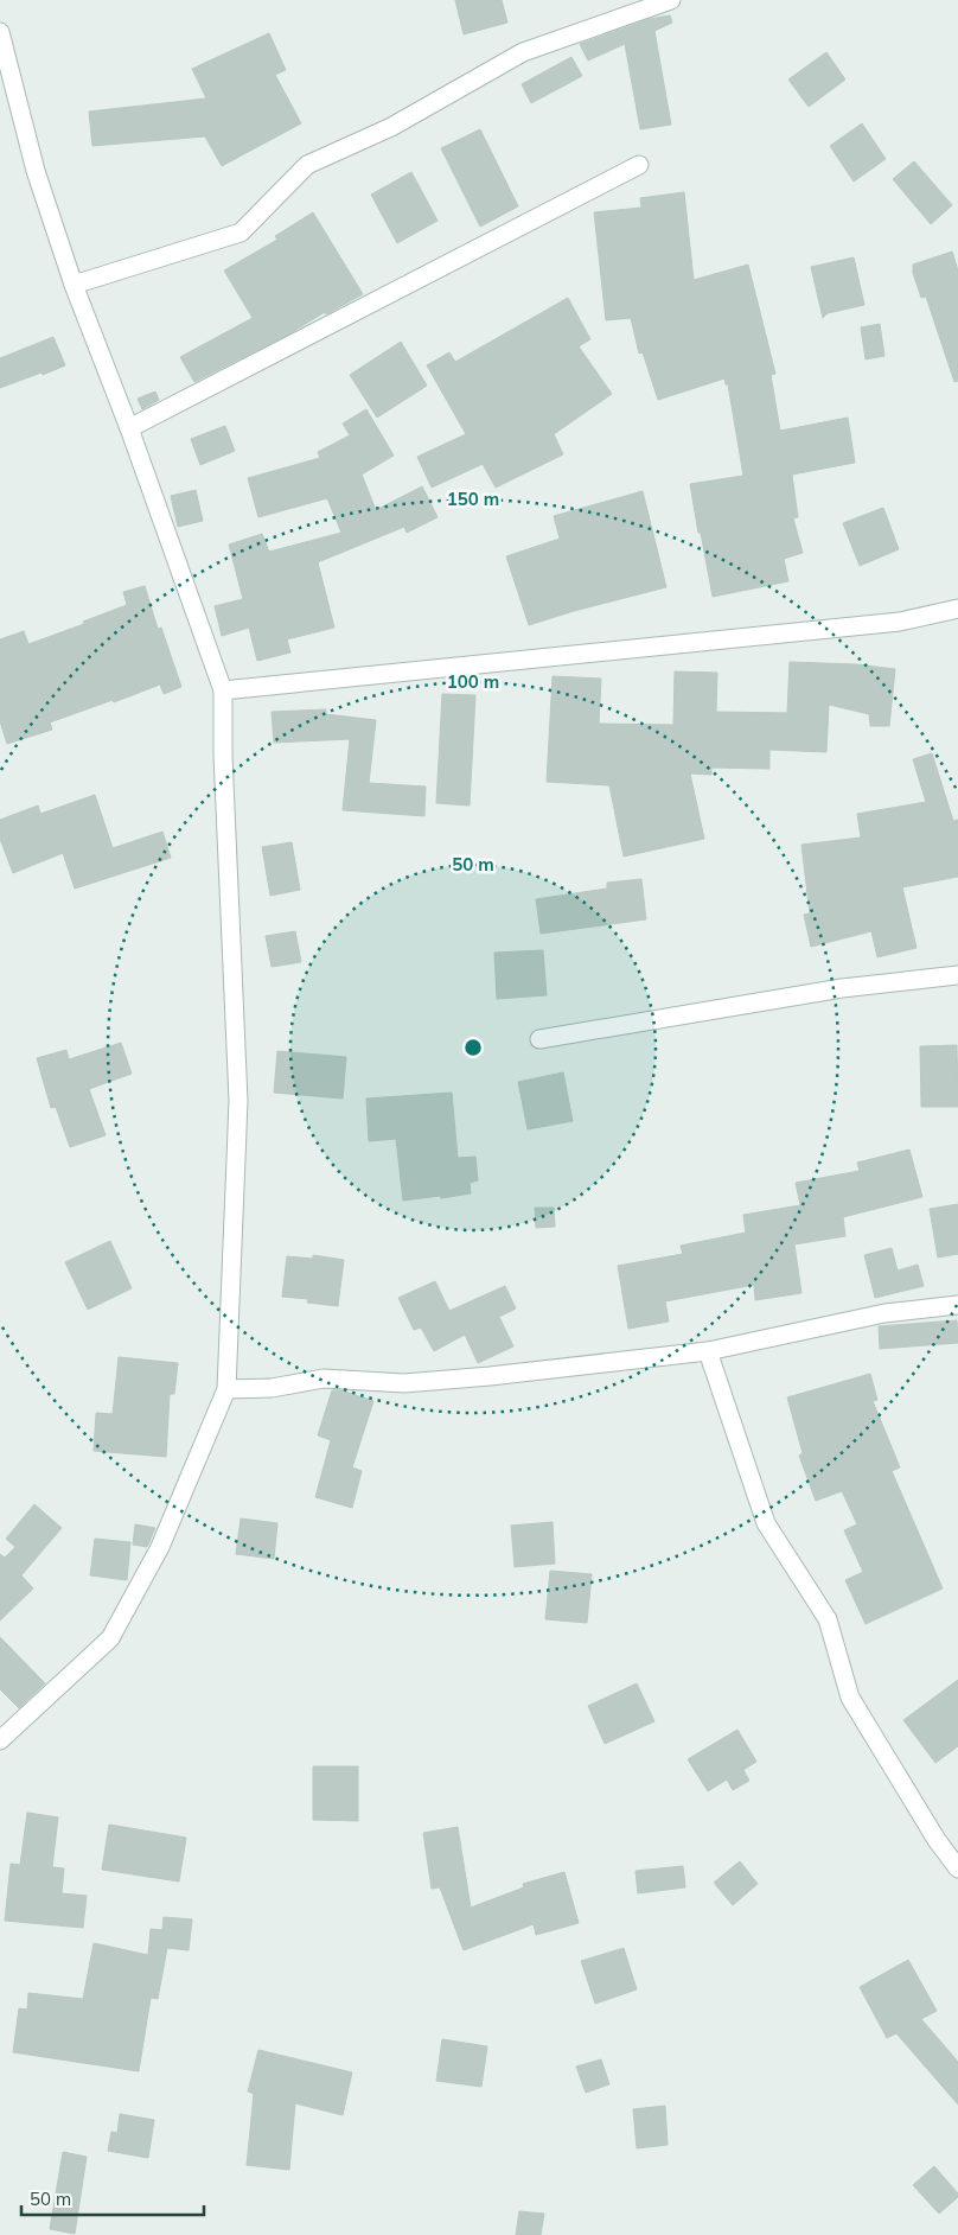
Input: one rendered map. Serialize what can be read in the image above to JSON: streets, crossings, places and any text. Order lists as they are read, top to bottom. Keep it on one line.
{"scale_bar":"50 m","rings":["150 m","100 m","50 m"]}
